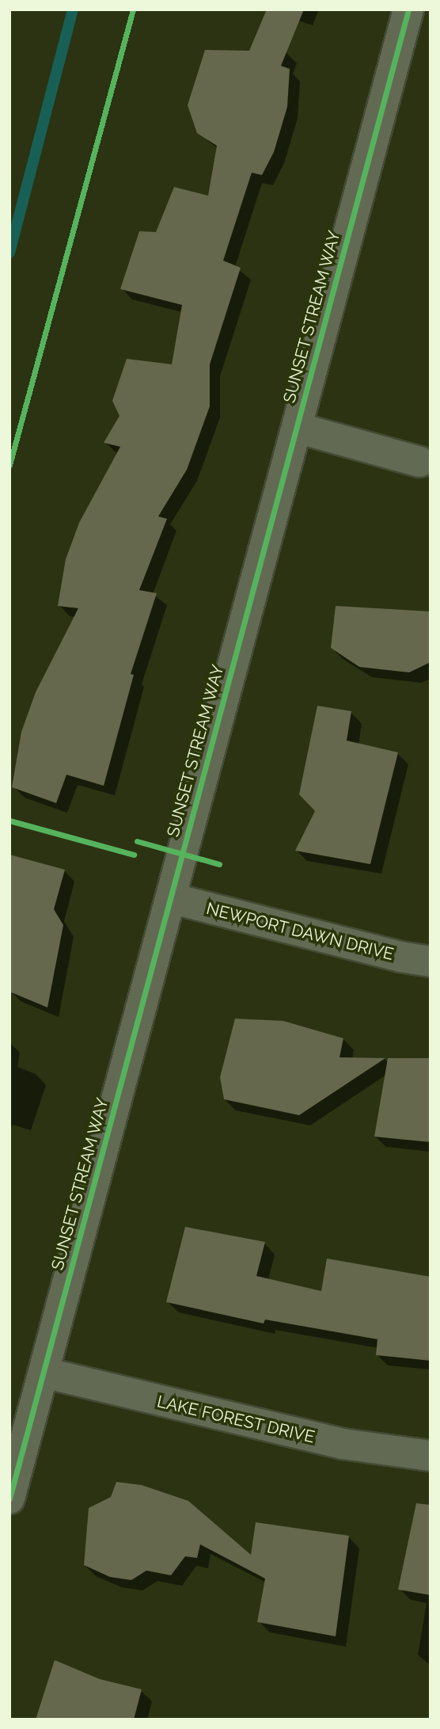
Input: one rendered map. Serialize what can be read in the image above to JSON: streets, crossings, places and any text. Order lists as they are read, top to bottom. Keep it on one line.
{"streets":{"street":["SUNSET STREAM WAY","NEWPORT DAWN DRIVE","LAKE FOREST DRIVE"]},"crossings":[["SUNSET STREAM WAY","NEWPORT DAWN DRIVE"],["SUNSET STREAM WAY","LAKE FOREST DRIVE"]]}
